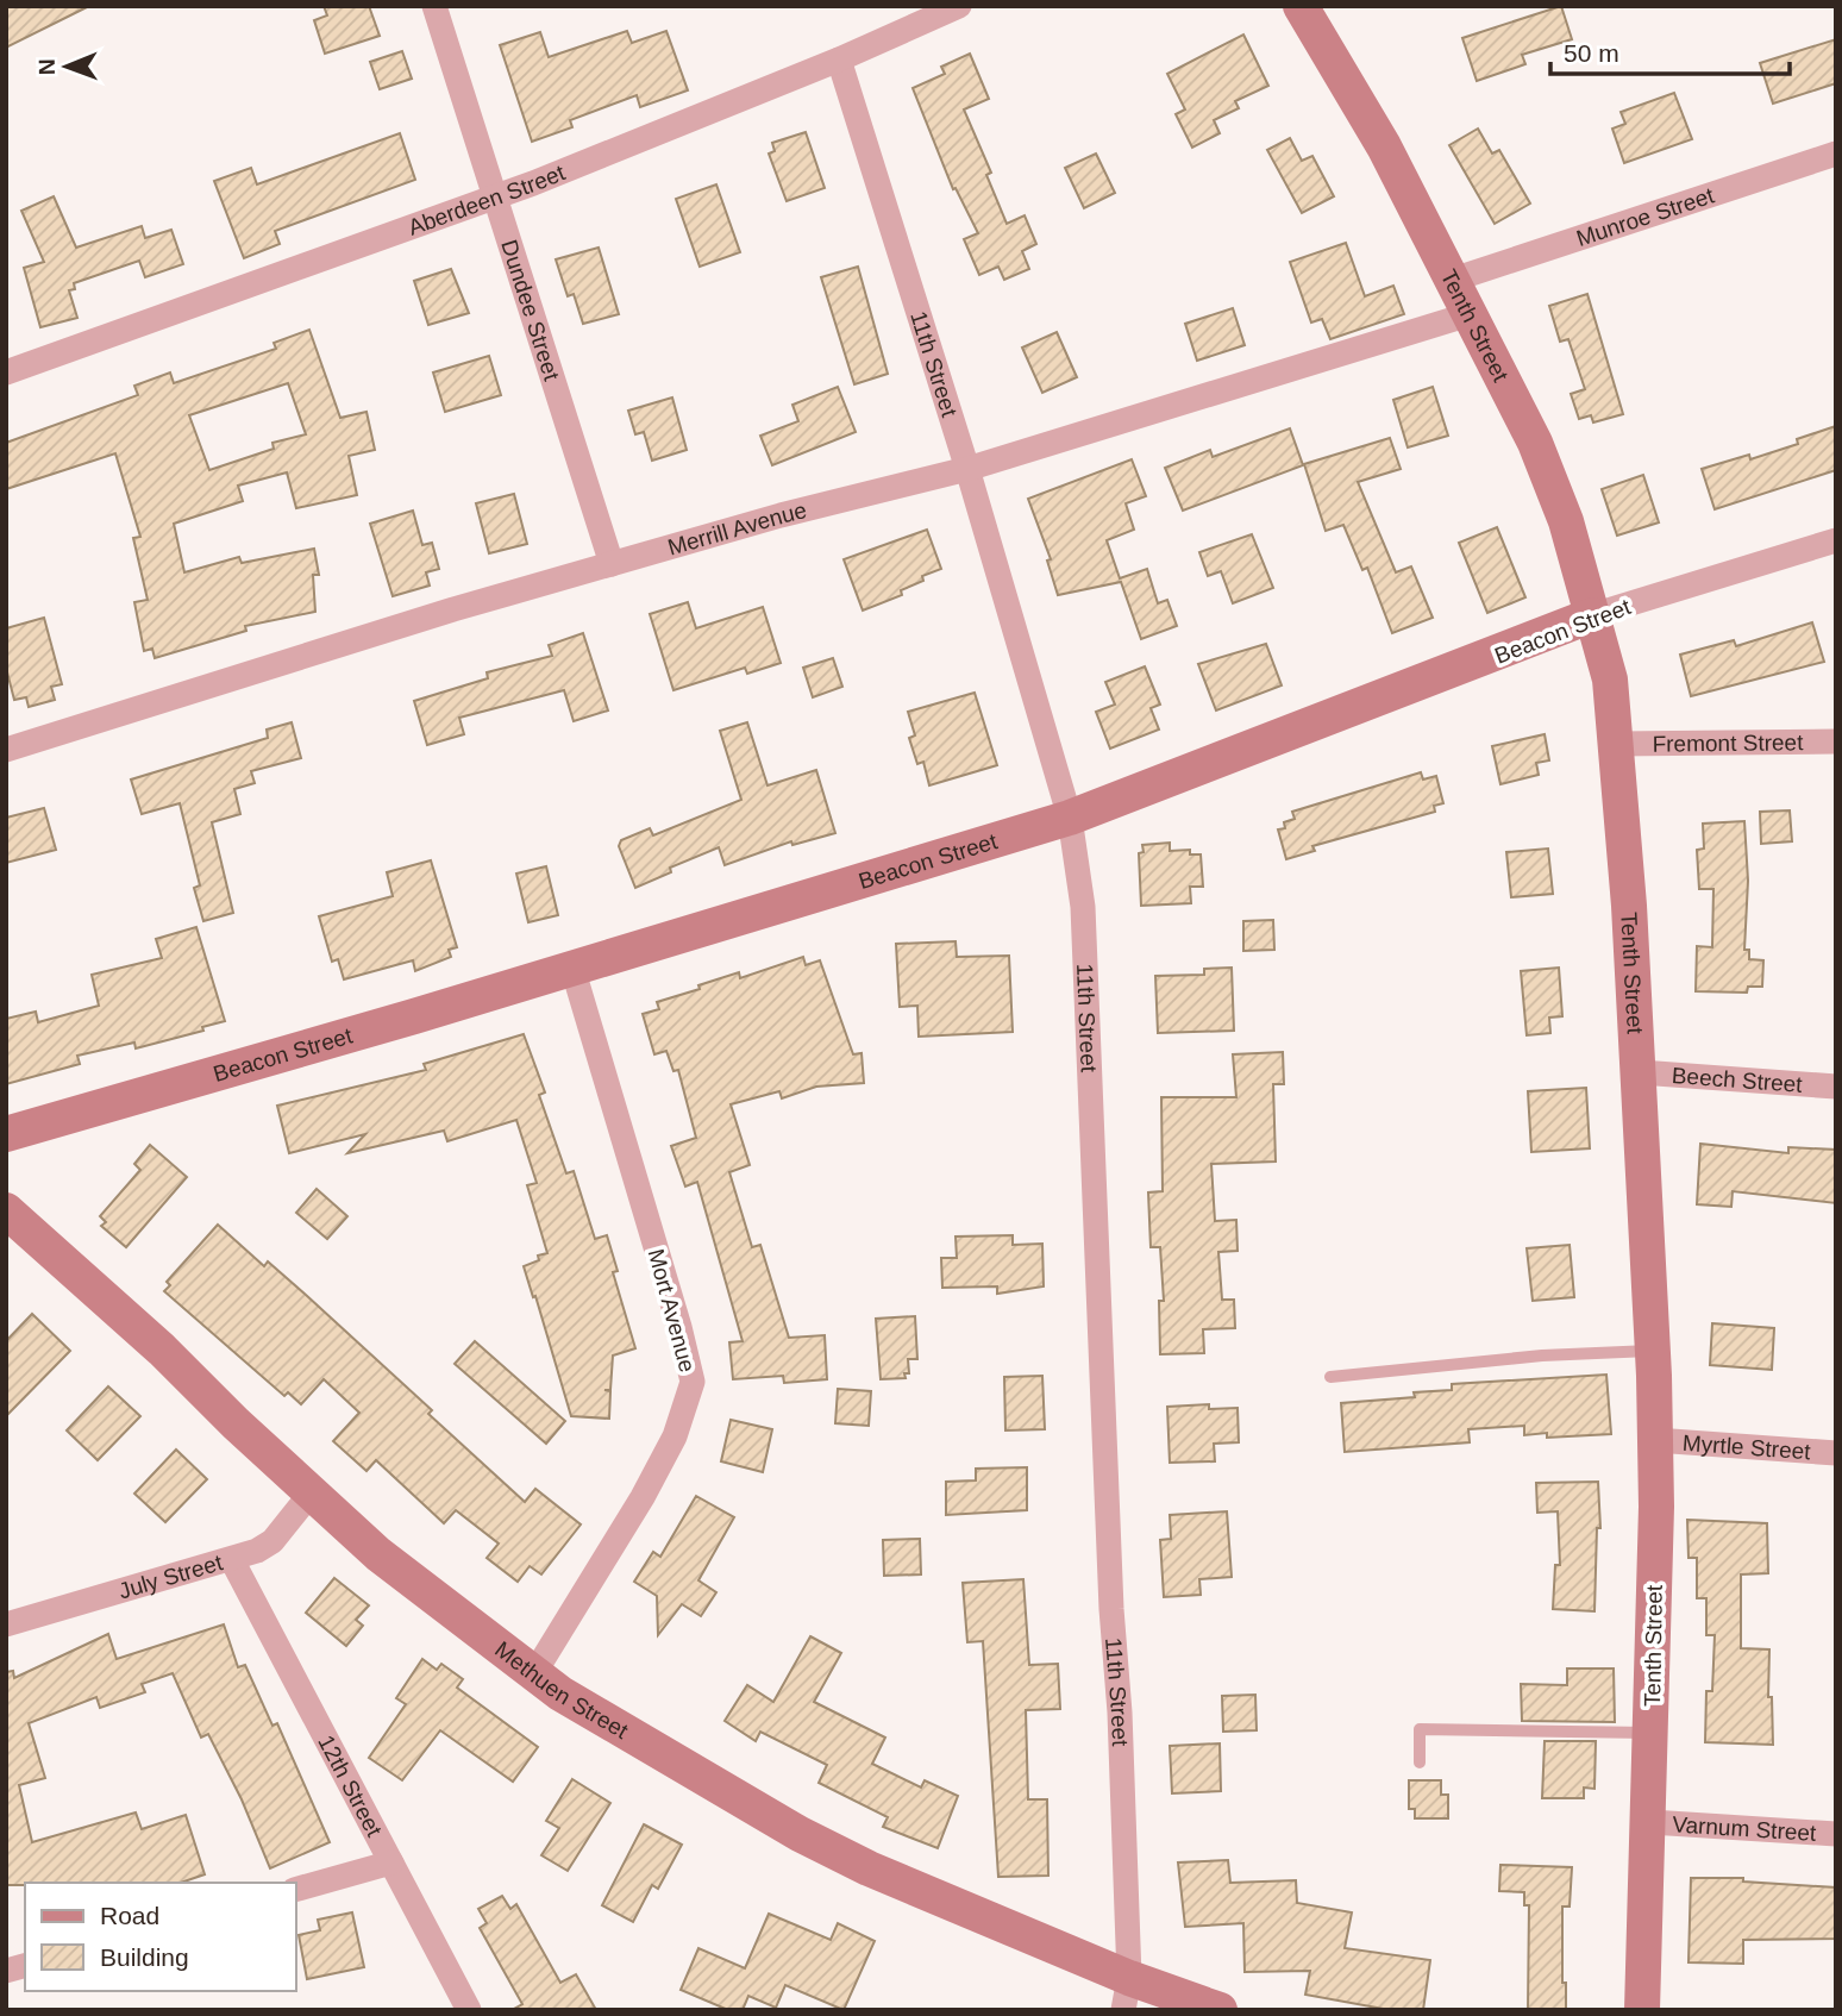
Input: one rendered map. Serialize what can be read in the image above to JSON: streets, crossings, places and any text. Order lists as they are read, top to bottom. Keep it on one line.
{"streets":{"street":["Aberdeen Street","Munroe Street","Dundee Street","Tenth Street","11th Street","Merrill Avenue","Beacon Street","Fremont Street","Beech Street","Mort Avenue","Myrtle Street","July Street","Methuen Street","12th Street","Varnum Street"]},"crossings":[["Aberdeen Street","Dundee Street"],["Aberdeen Street","11th Street"],["Munroe Street","Tenth Street"],["Dundee Street","Merrill Avenue"],["Tenth Street","Merrill Avenue"],["Tenth Street","Beacon Street"],["Tenth Street","Fremont Street"],["Tenth Street","Beech Street"],["Tenth Street","Myrtle Street"],["Tenth Street","Varnum Street"],["11th Street","Merrill Avenue"],["11th Street","Beacon Street"],["11th Street","Methuen Street"],["Beacon Street","Mort Avenue"],["Mort Avenue","Methuen Street"],["July Street","Methuen Street"],["July Street","12th Street"]],"legend":["Road","Building"],"scale_bar":"50 m","north":"left"}
